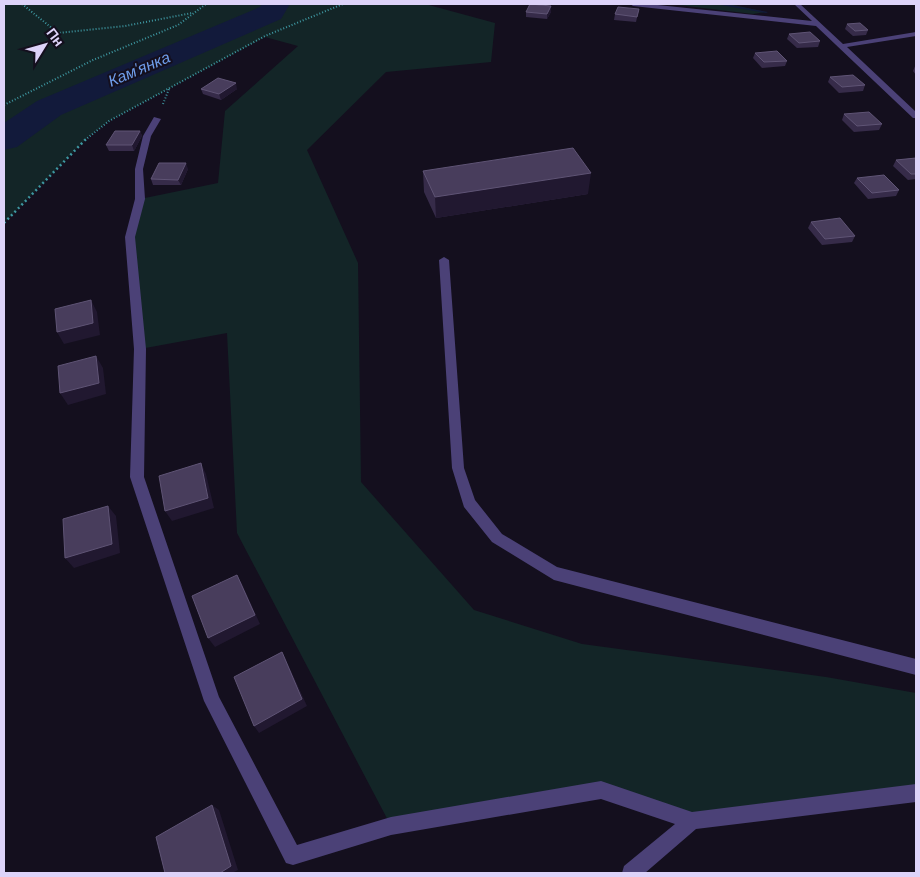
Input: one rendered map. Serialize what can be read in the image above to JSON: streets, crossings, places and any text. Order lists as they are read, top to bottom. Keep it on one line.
{"water":["Кам'янка"],"north":"top right"}
